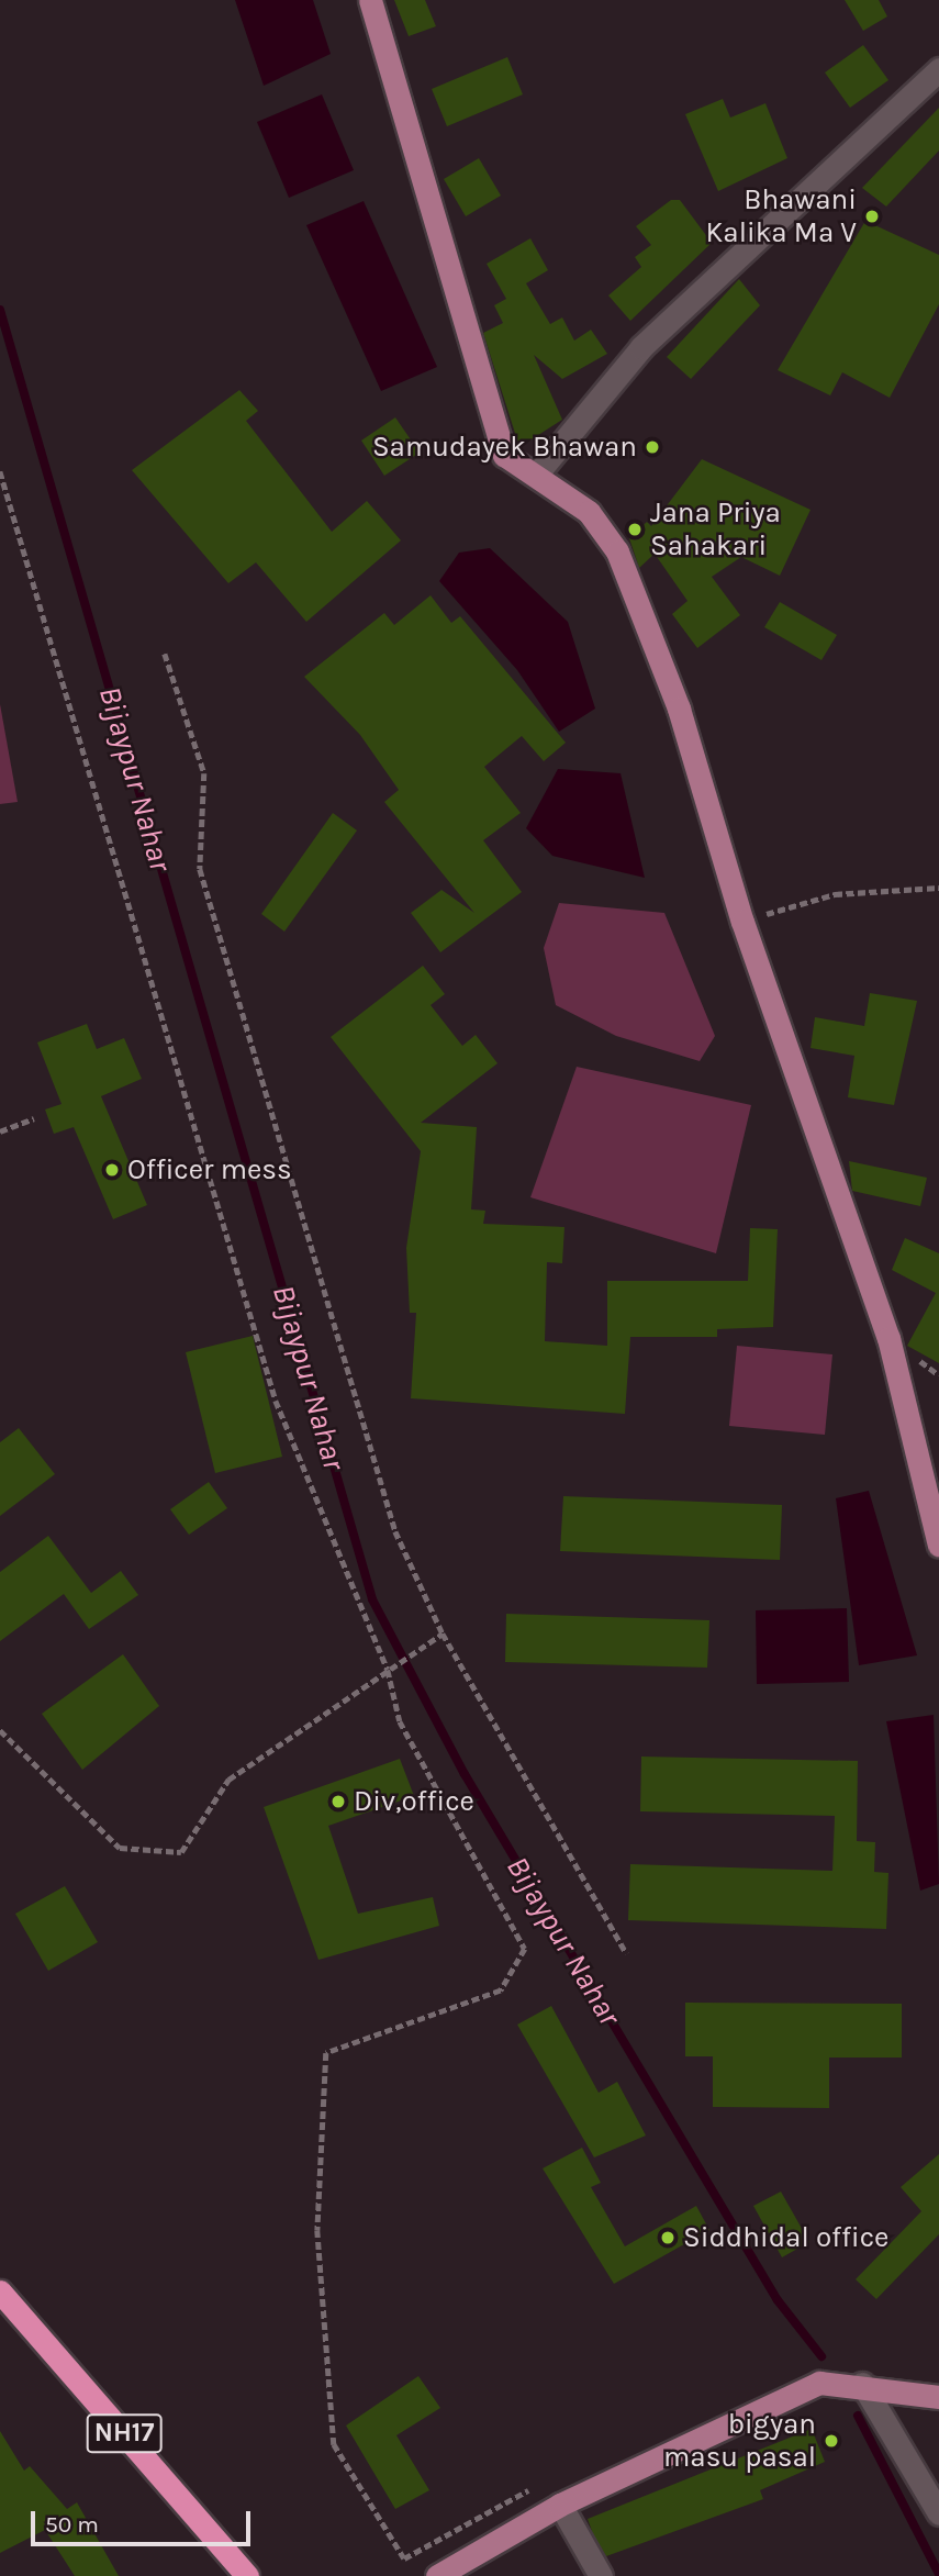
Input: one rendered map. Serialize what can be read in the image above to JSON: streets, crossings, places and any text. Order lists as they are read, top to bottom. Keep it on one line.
{"streets":{"highway":["NH17"]},"water":["Bijaypur Nahar"],"places":["Bhawani Kalika Ma V","Samudayek Bhawan","Jana Priya Sahakari","Officer mess","Div,office","Siddhidal office","bigyan masu pasal"],"scale_bar":"50 m"}
